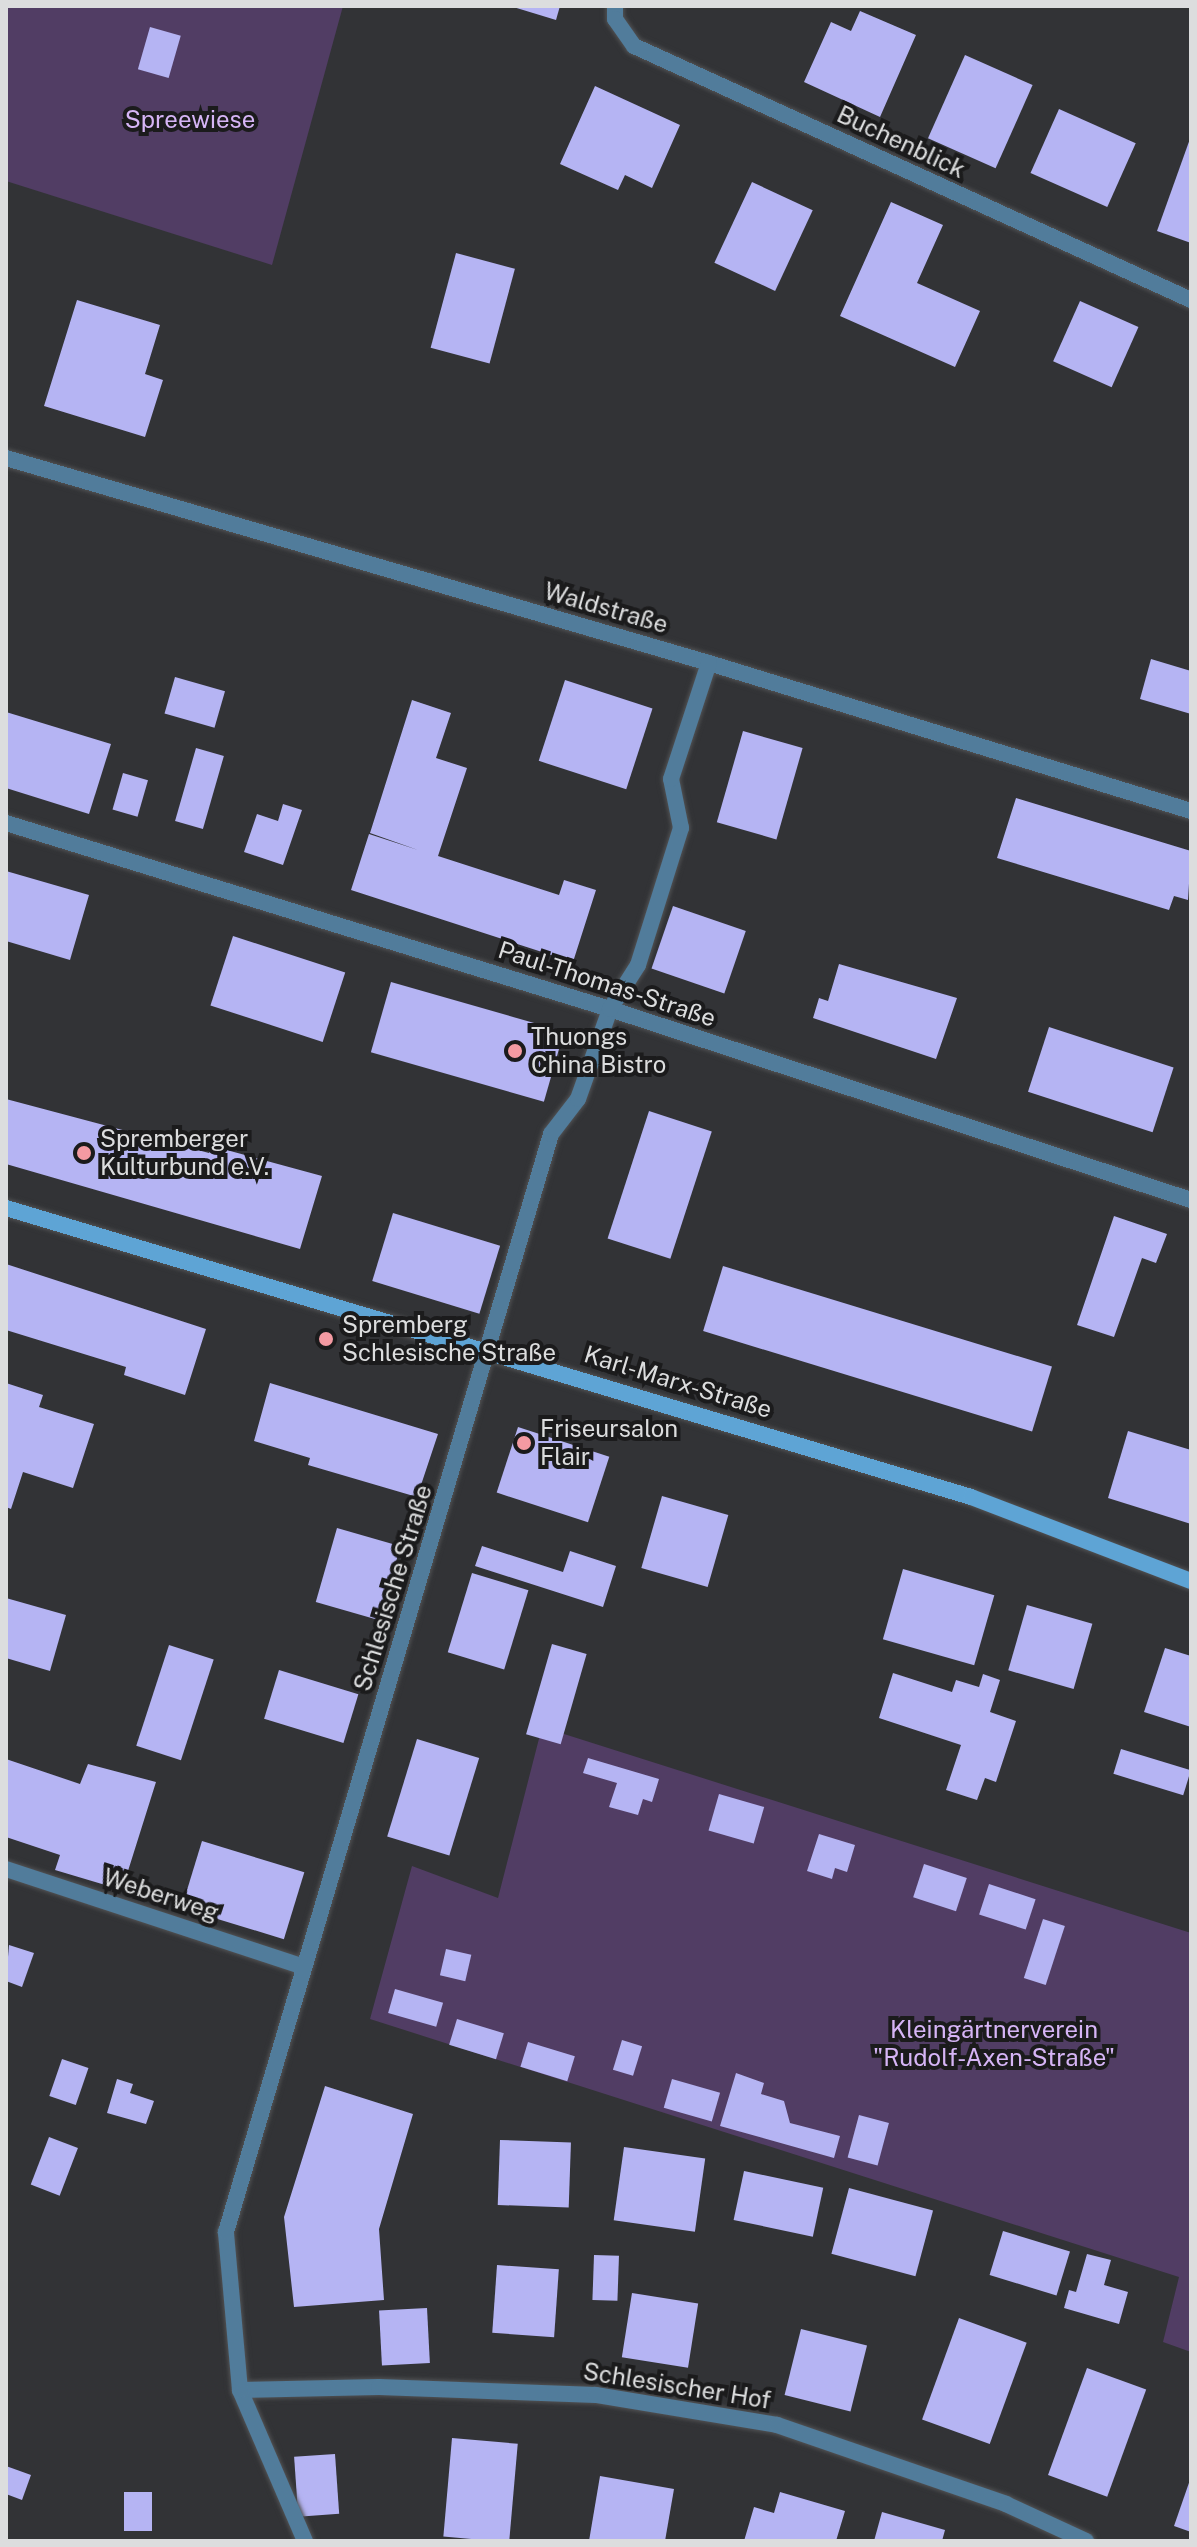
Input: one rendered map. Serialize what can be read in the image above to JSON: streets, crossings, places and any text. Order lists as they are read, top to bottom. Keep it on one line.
{"streets":{"main road":["Karl-Marx-Straße"],"street":["Buchenblick","Waldstraße","Paul-Thomas-Straße","Schlesische Straße","Weberweg","Schlesischer Hof"]},"crossings":[["Waldstraße","Schlesische Straße"],["Paul-Thomas-Straße","Schlesische Straße"],["Karl-Marx-Straße","Schlesische Straße"],["Schlesische Straße","Weberweg"],["Schlesische Straße","Schlesischer Hof"]],"parks":["Spreewiese","Kleingärtnerverein \"Rudolf-Axen-Straße\""],"places":["Thuongs China Bistro","Spremberger Kulturbund e.V.","Spremberg Schlesische Straße","Friseursalon Flair"]}
